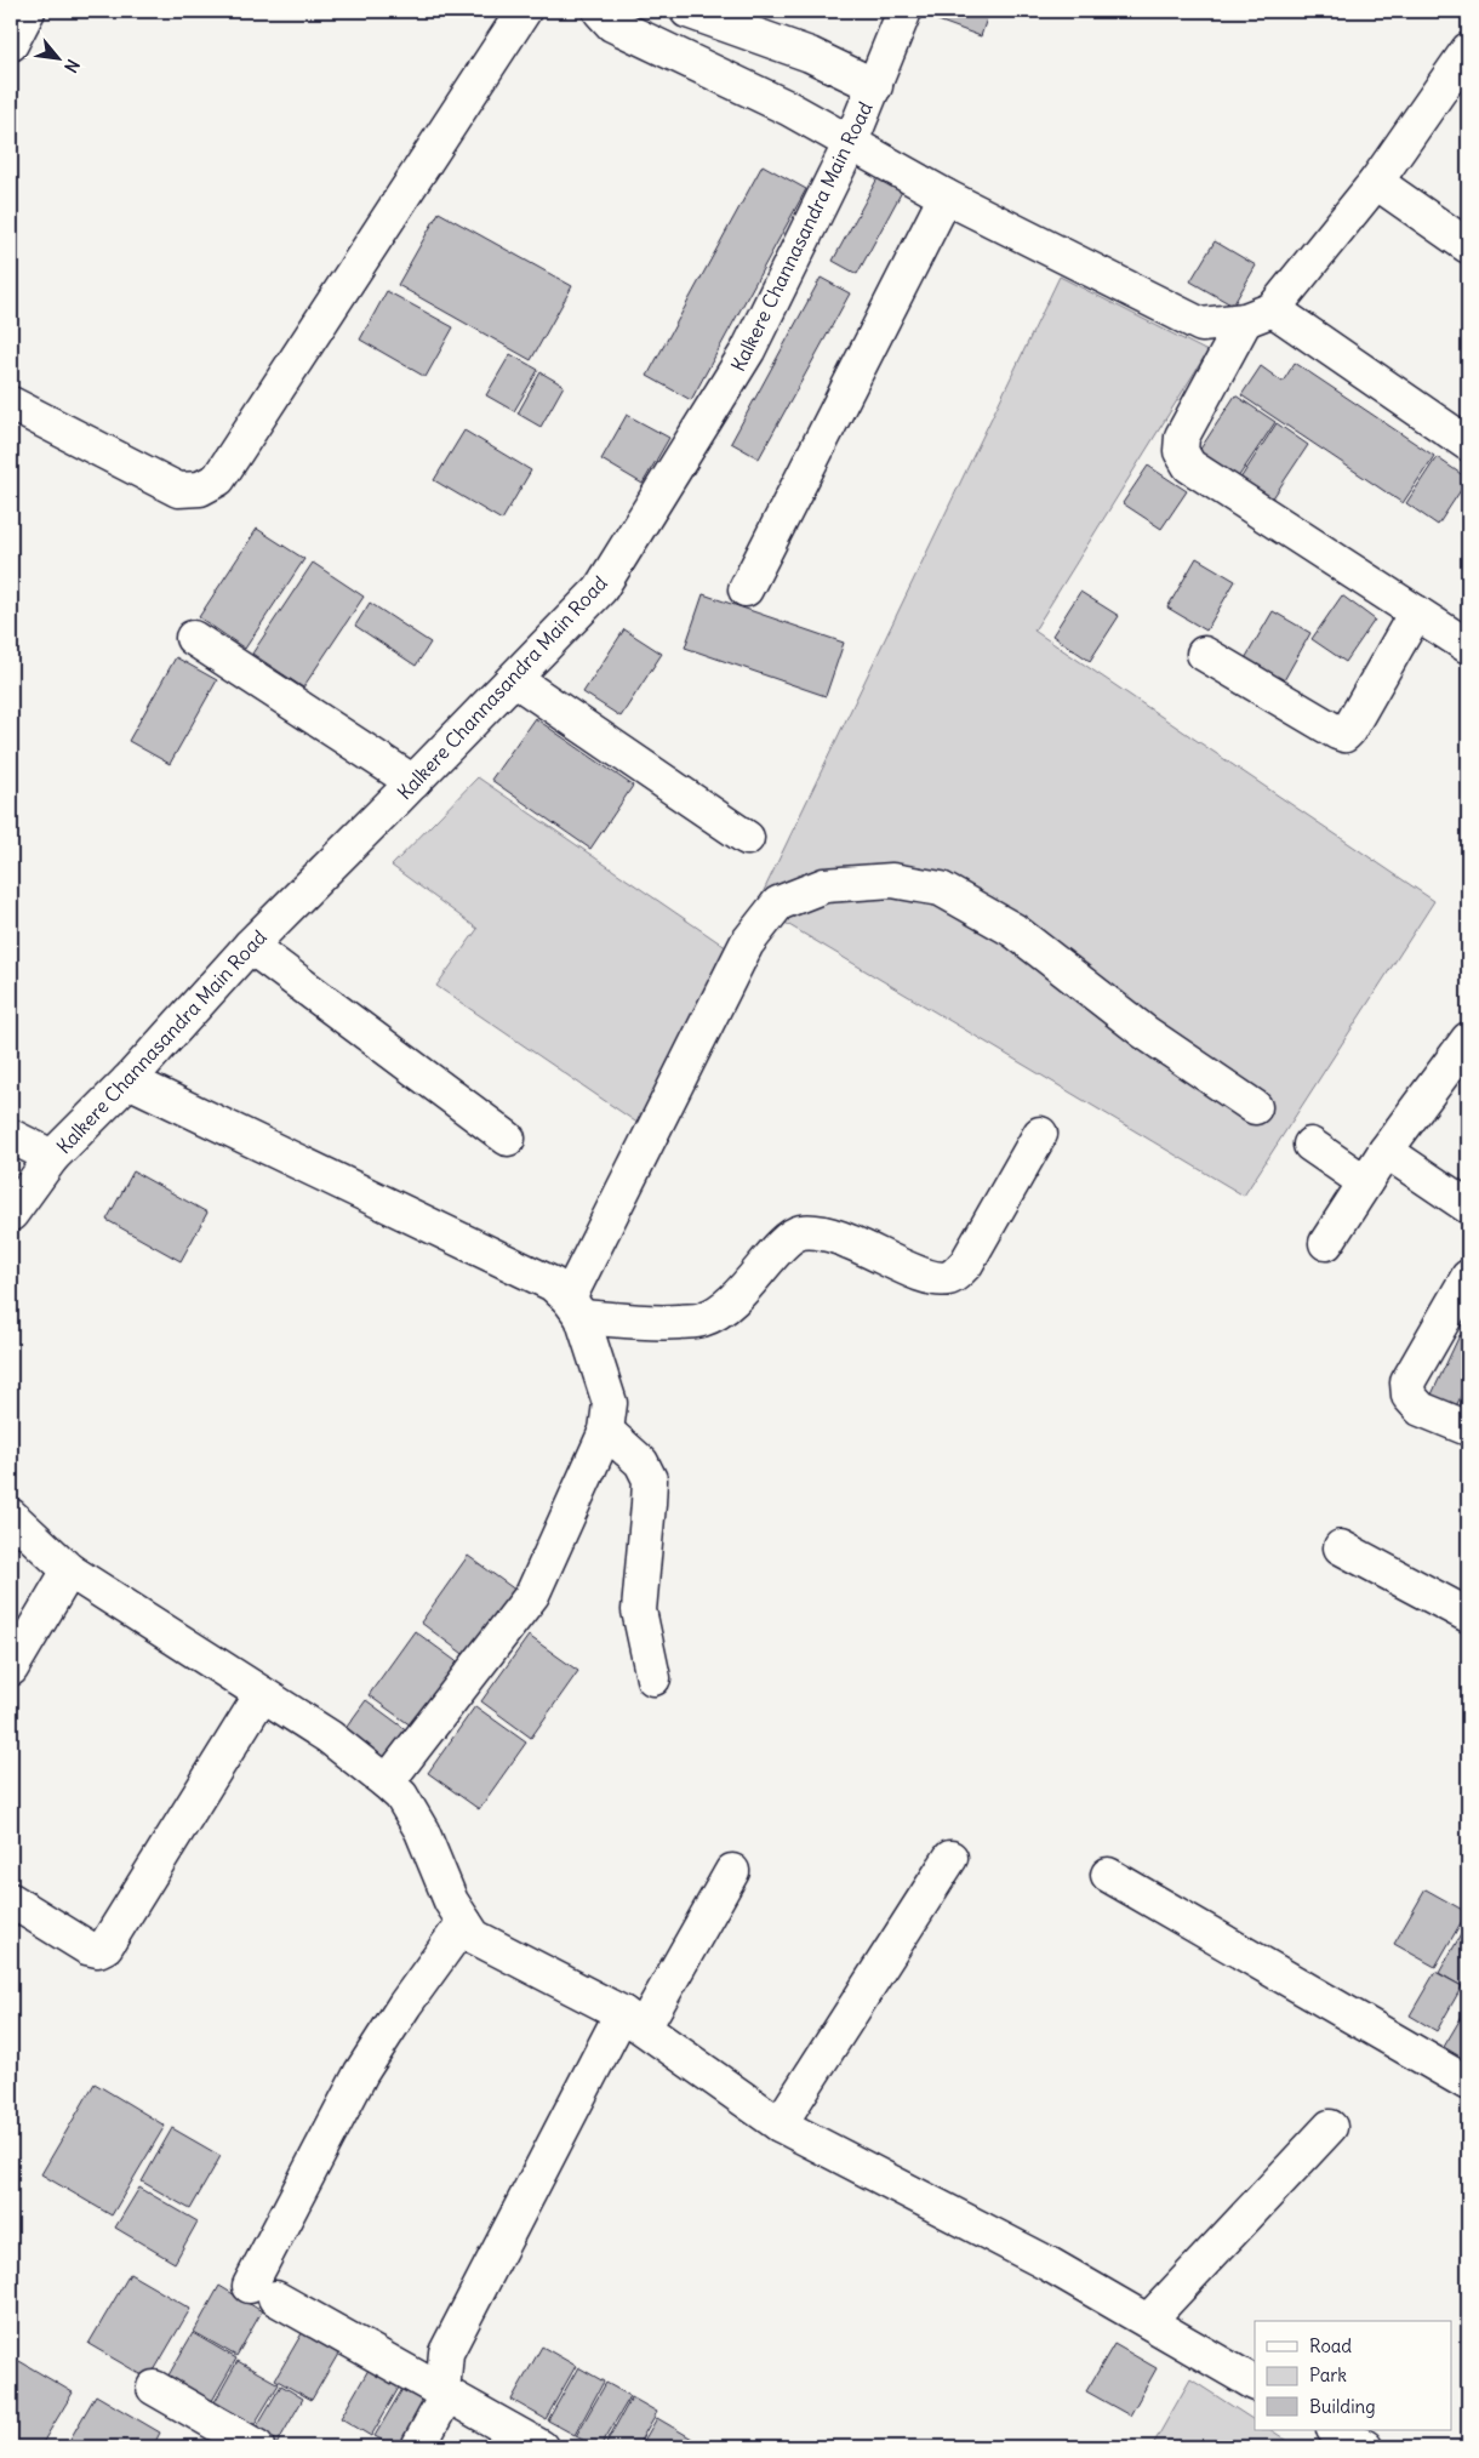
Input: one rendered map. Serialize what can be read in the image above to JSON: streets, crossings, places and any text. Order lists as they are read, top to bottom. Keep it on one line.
{"streets":{"street":["Kalkere Channasandra Main Road"]},"legend":["Road","Park","Building"],"north":"bottom right"}
